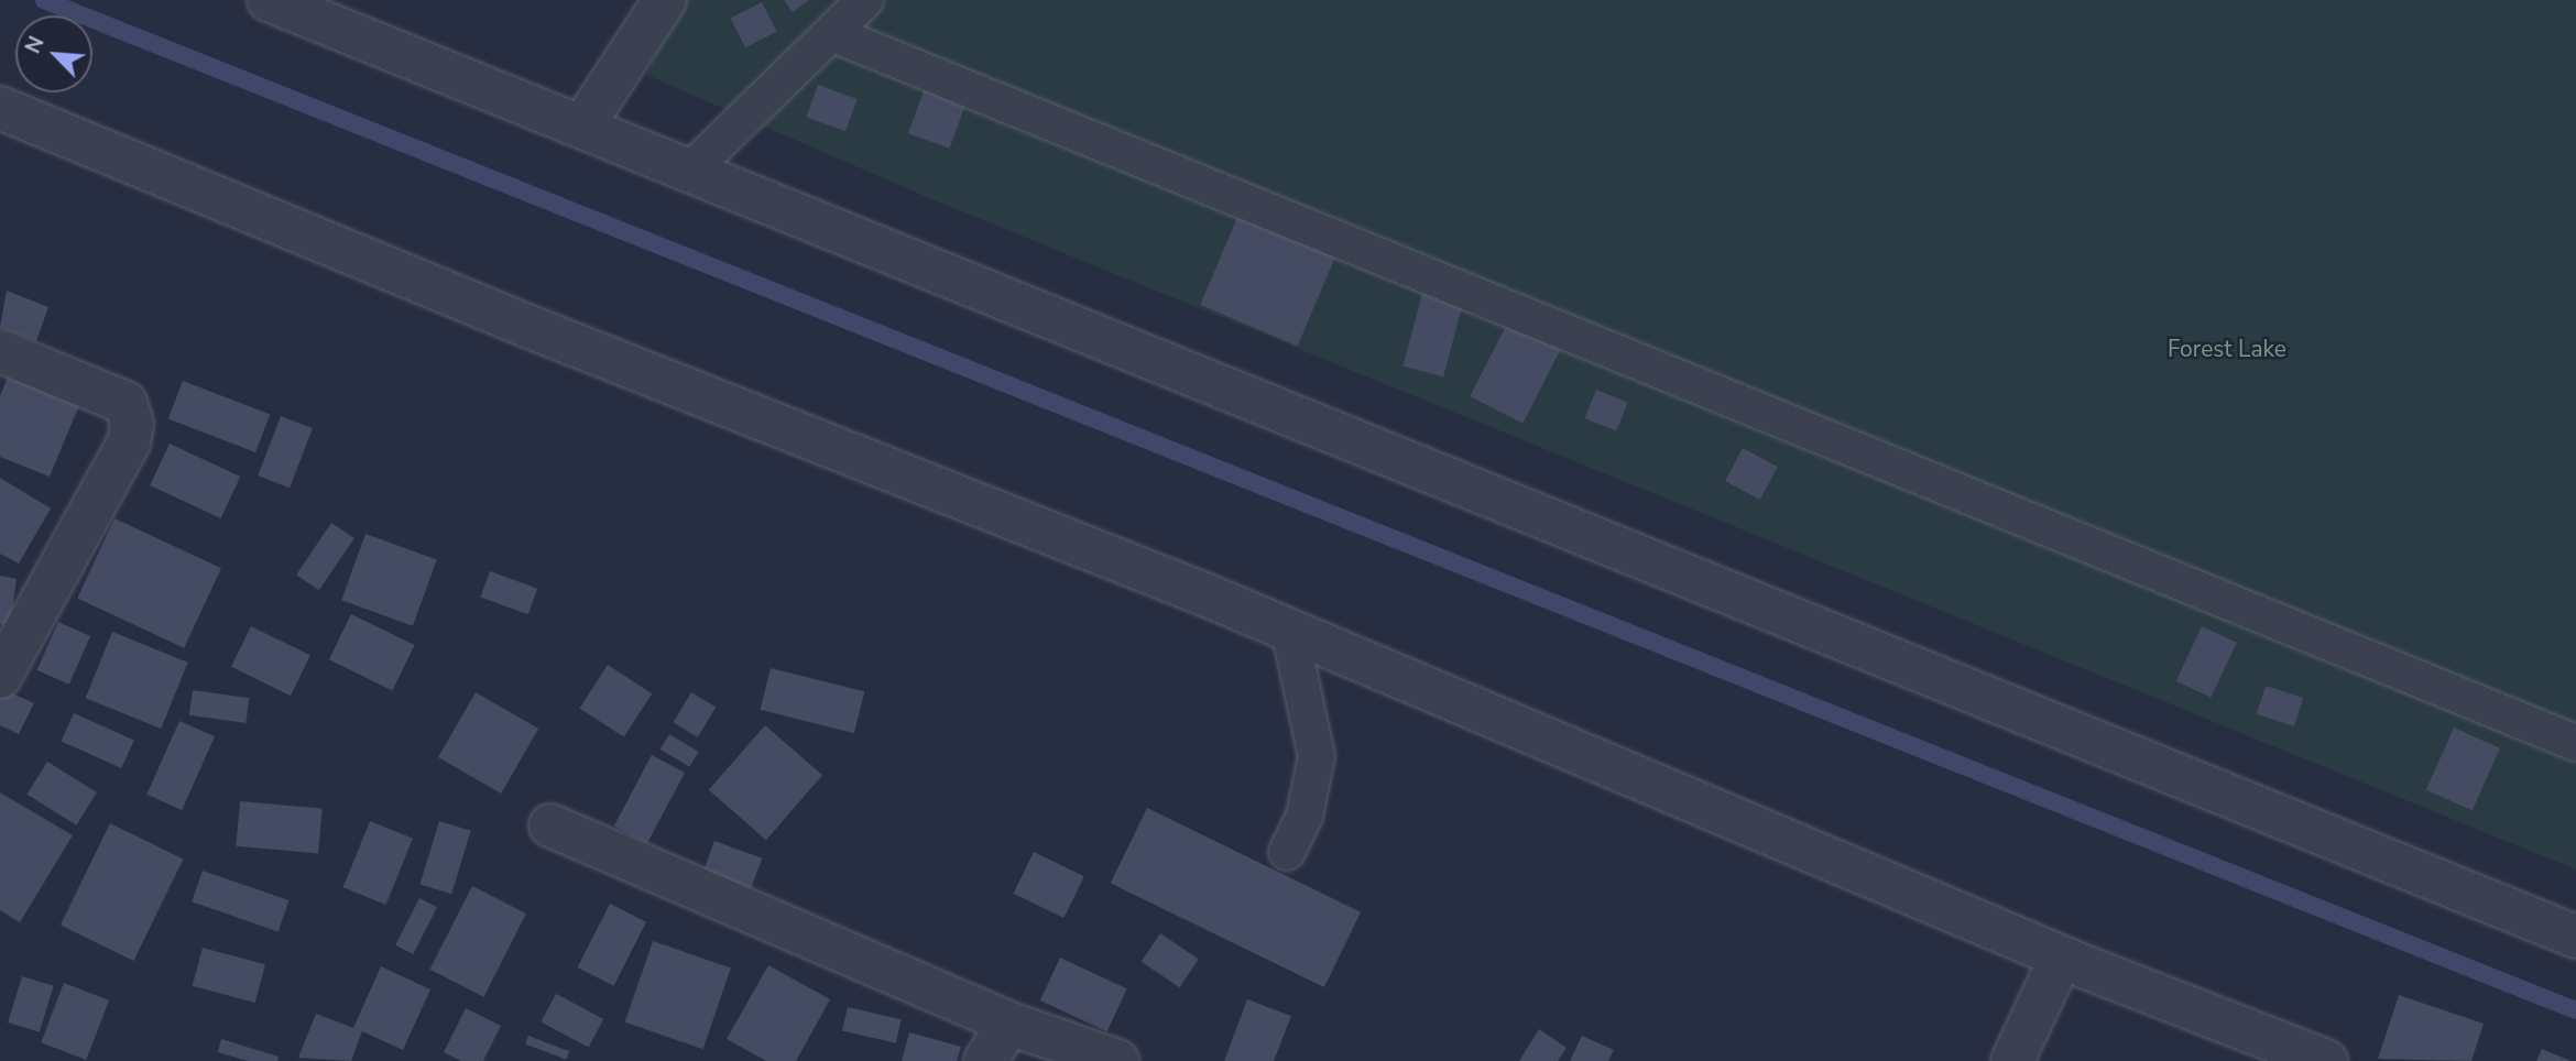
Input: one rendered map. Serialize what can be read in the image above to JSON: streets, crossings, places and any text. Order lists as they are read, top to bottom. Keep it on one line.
{"parks":["Forest Lake"],"north":"top left"}
